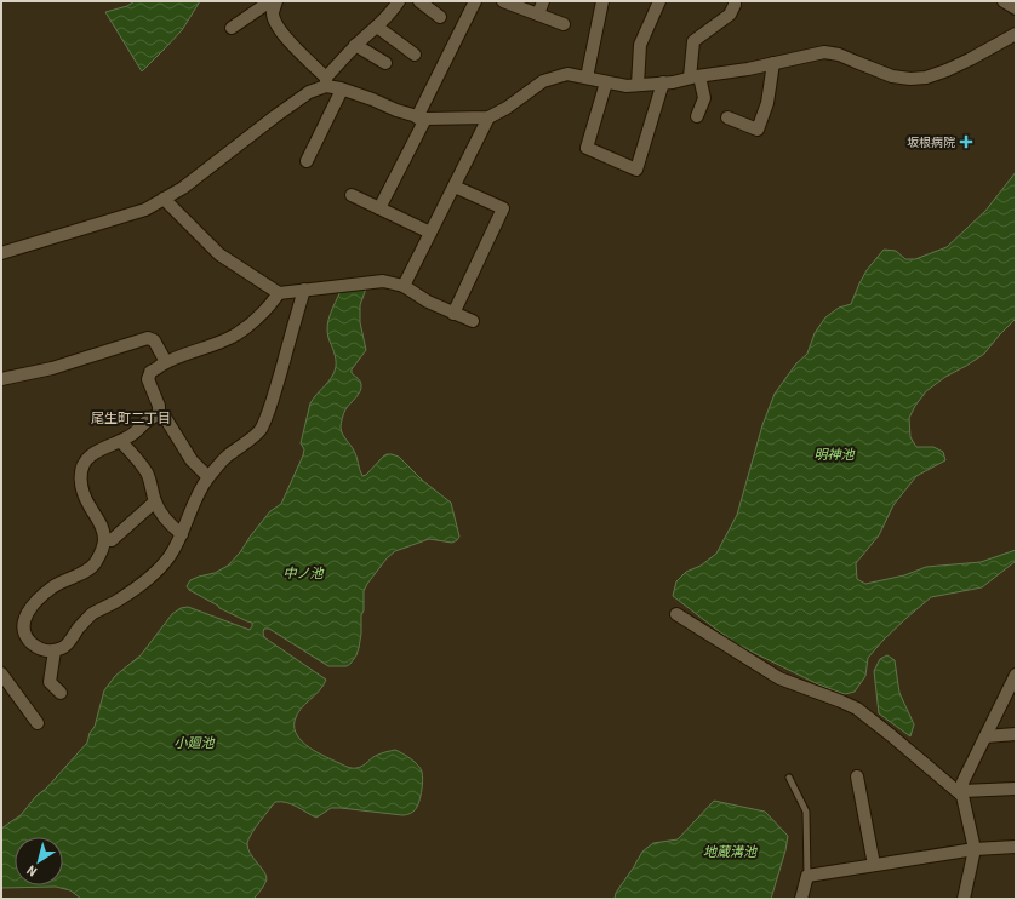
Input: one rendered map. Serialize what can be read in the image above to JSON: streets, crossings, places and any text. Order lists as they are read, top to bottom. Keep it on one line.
{"districts":["尾生町二丁目"],"water":["明神池","中ノ池","小廻池","地蔵溝池"],"places":{"health":["坂根病院"]},"north":"bottom left"}
